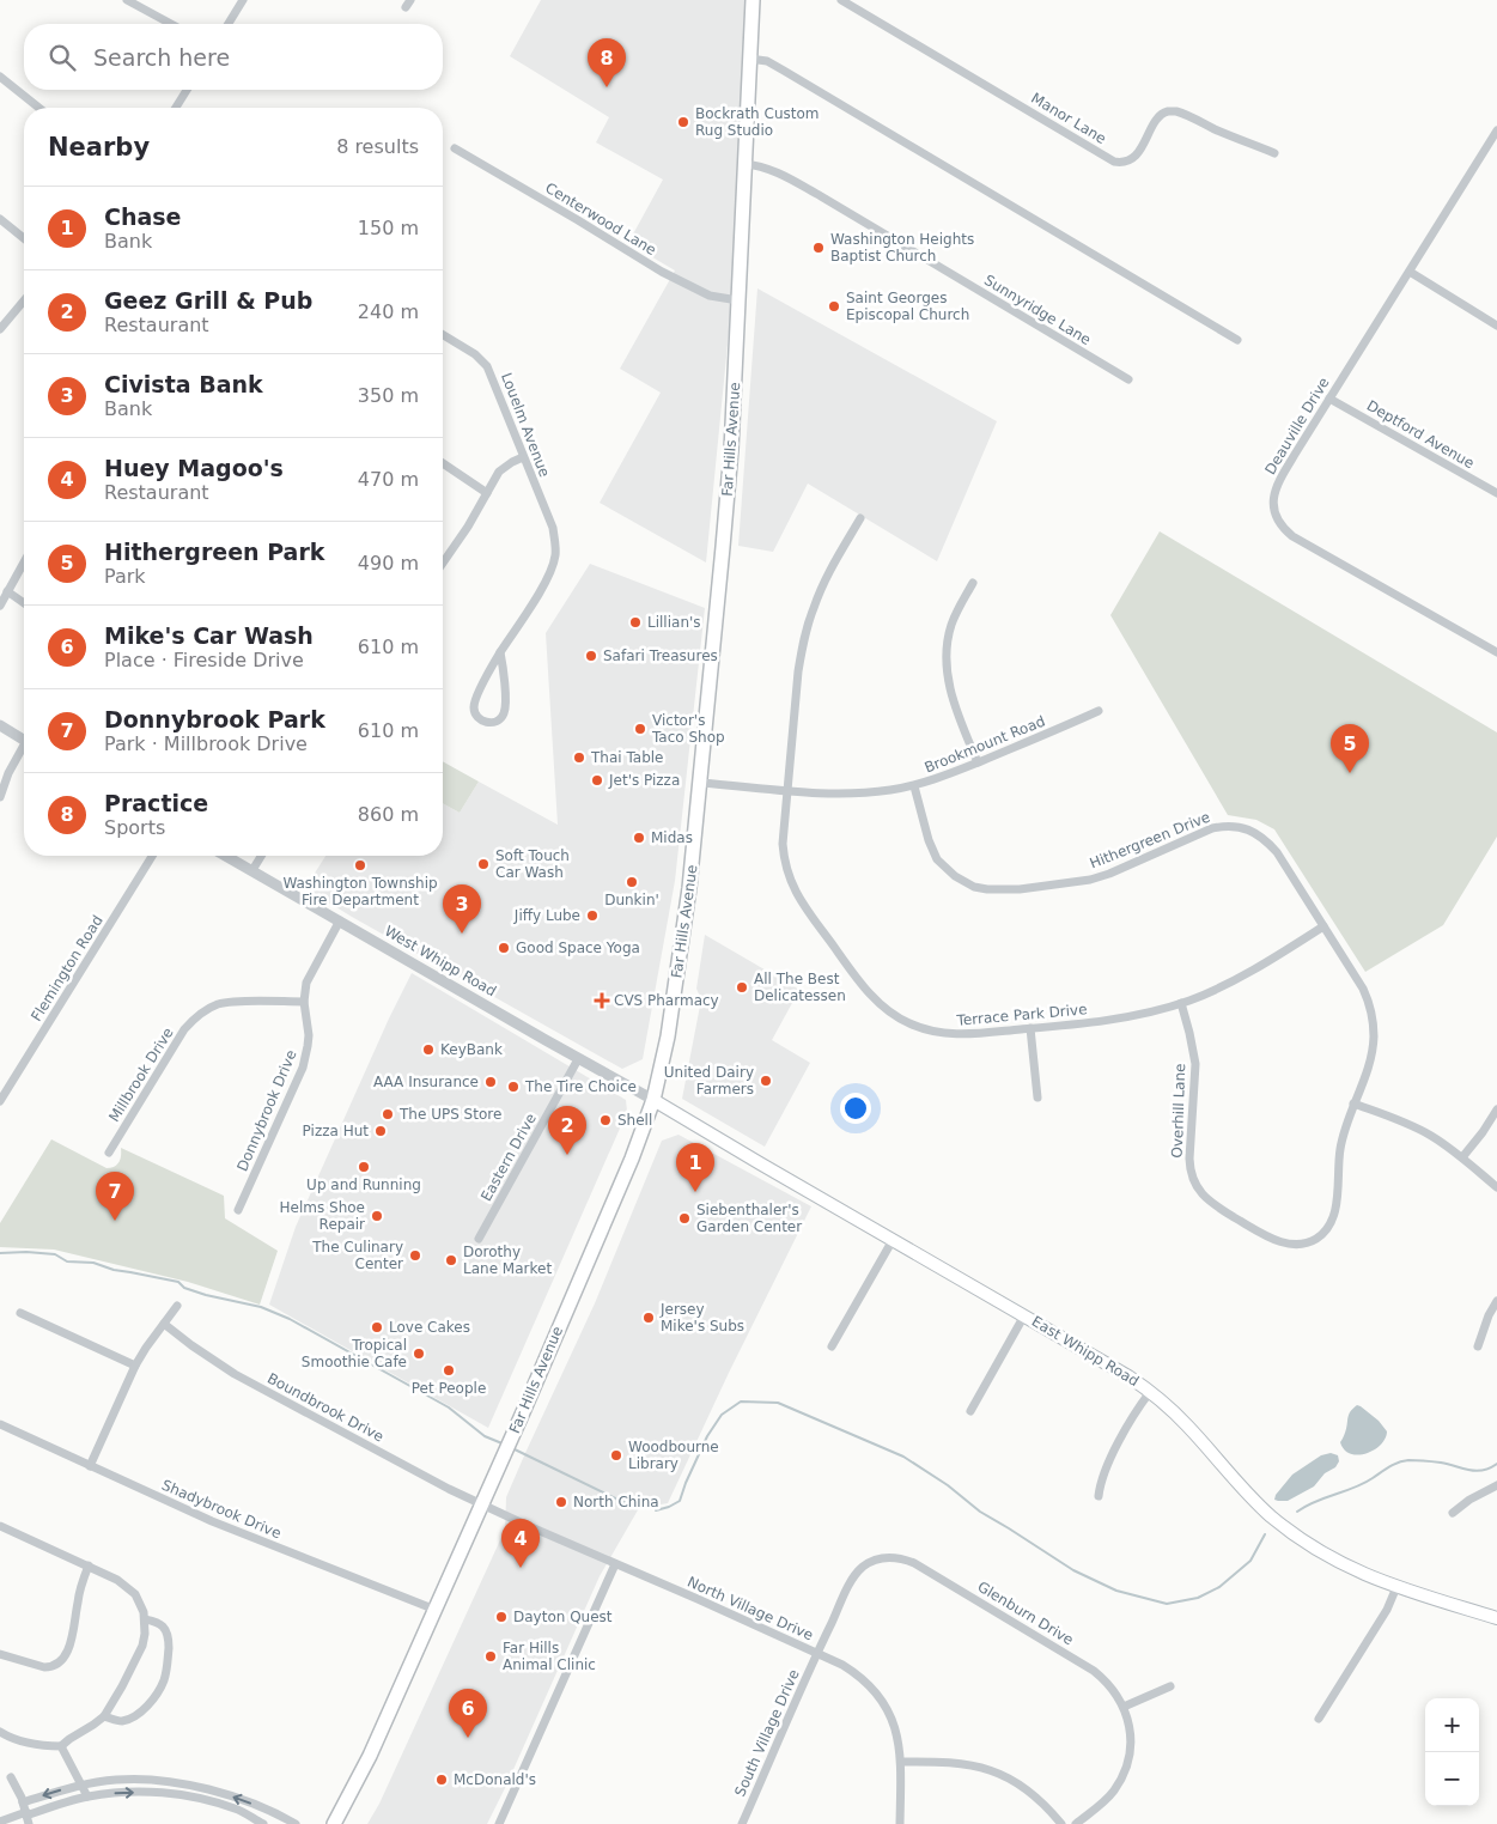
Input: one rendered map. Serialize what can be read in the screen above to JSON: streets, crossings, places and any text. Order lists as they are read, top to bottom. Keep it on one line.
{"streets":{"main road":["Far Hills Avenue","East Whipp Road"],"street":["Manor Lane","Centerwood Lane","Sunnyridge Lane","Louelm Avenue","Deauville Drive","Deptford Avenue","Brookmount Road","Hithergreen Drive","West Whipp Road","Flemington Road","Terrace Park Drive","Millbrook Drive","Donnybrook Drive","Overhill Lane","Eastern Drive","Boundbrook Drive","Shadybrook Drive","North Village Drive","Glenburn Drive","South Village Drive"]},"crossings":[["Centerwood Lane","Far Hills Avenue"],["Sunnyridge Lane","Far Hills Avenue"],["Deauville Drive","Deptford Avenue"],["Far Hills Avenue","Brookmount Road"],["Far Hills Avenue","West Whipp Road"],["Far Hills Avenue","East Whipp Road"],["Far Hills Avenue","Boundbrook Drive"],["Far Hills Avenue","Shadybrook Drive"],["Far Hills Avenue","North Village Drive"],["Brookmount Road","Hithergreen Drive"],["Brookmount Road","Terrace Park Drive"],["Hithergreen Drive","Terrace Park Drive"],["Hithergreen Drive","Overhill Lane"],["West Whipp Road","Donnybrook Drive"],["West Whipp Road","Eastern Drive"],["West Whipp Road","East Whipp Road"],["Terrace Park Drive","Overhill Lane"],["Millbrook Drive","Donnybrook Drive"],["Boundbrook Drive","North Village Drive"],["North Village Drive","Glenburn Drive"],["North Village Drive","South Village Drive"],["Glenburn Drive","South Village Drive"]],"places":{"other":["Bockrath Custom Rug Studio","Washington Heights Baptist Church","Saint Georges Episcopal Church","Lillian's","Safari Treasures","Victor's Taco Shop","Thai Table","Jet's Pizza","Midas","Soft Touch Car Wash","Washington Township Fire Department","Dunkin'","Jiffy Lube","Good Space Yoga","All The Best Delicatessen","KeyBank","United Dairy Farmers","AAA Insurance","The Tire Choice","The UPS Store","Shell","Pizza Hut","Up and Running","Helms Shoe Repair","Siebenthaler's Garden Center","The Culinary Center","Dorothy Lane Market","Jersey Mike's Subs","Love Cakes","Tropical Smoothie Cafe","Pet People","Woodbourne Library","North China","Dayton Quest","Far Hills Animal Clinic","McDonald's"],"health":["CVS Pharmacy"]},"page":{"search":"Search here","pins":["8","5","3","2","1","7","4","6"],"heading":["Nearby","8 results"],"list":[{"mark":"1","name":"Chase","note":"Bank","value":"150 m"},{"mark":"2","name":"Geez Grill & Pub","note":"Restaurant","value":"240 m"},{"mark":"3","name":"Civista Bank","note":"Bank","value":"350 m"},{"mark":"4","name":"Huey Magoo's","note":"Restaurant","value":"470 m"},{"mark":"5","name":"Hithergreen Park","note":"Park","value":"490 m"},{"mark":"6","name":"Mike's Car Wash","note":"Place · Fireside Drive","value":"610 m"},{"mark":"7","name":"Donnybrook Park","note":"Park · Millbrook Drive","value":"610 m"},{"mark":"8","name":"Practice","note":"Sports","value":"860 m"}],"map_buttons":["+","−"]}}
